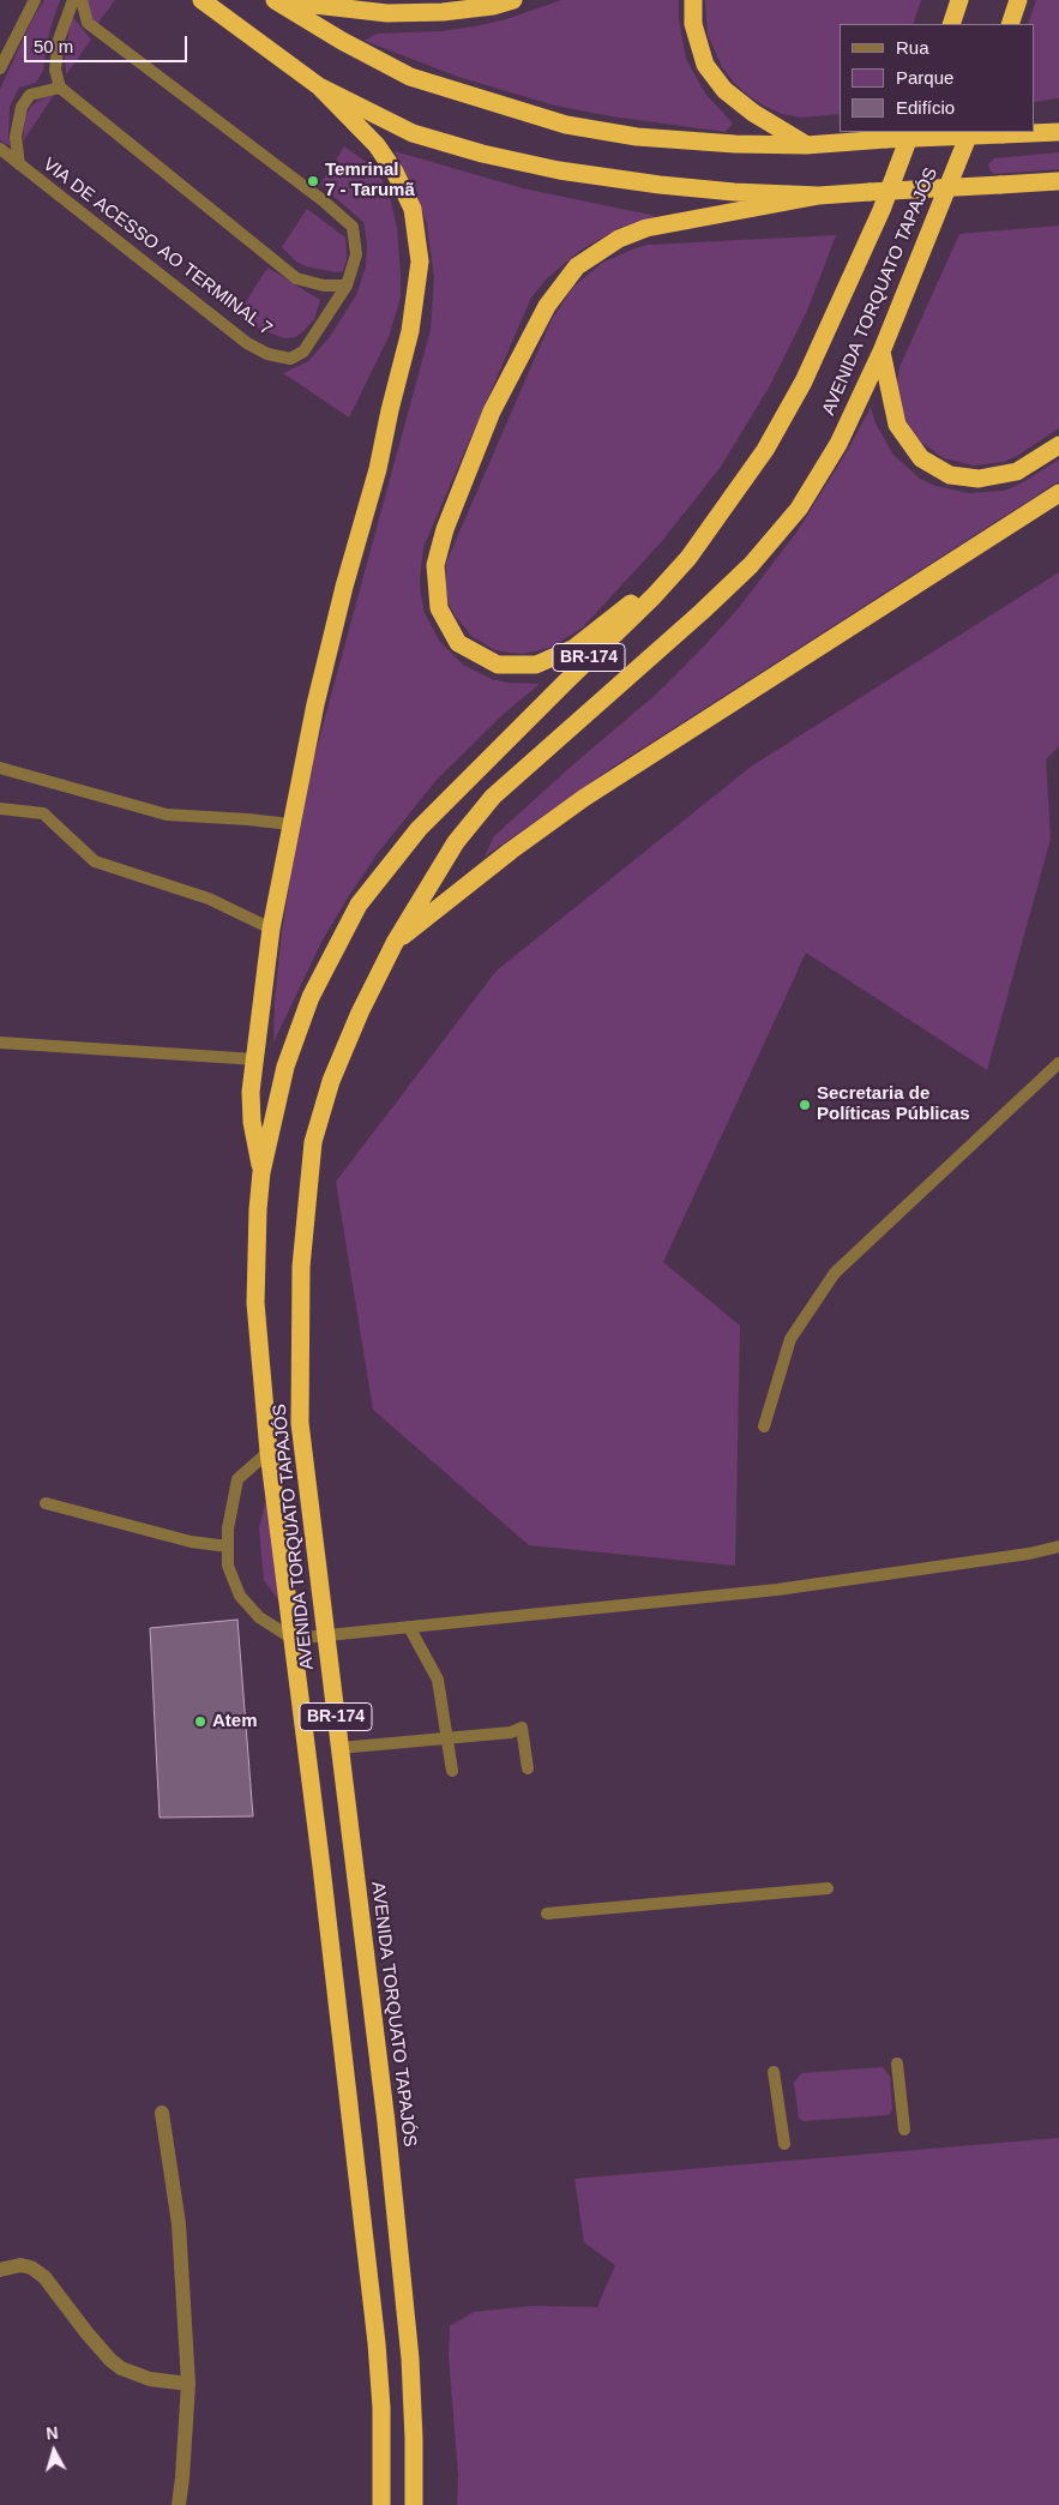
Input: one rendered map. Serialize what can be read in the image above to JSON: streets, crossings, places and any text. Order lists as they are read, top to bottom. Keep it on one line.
{"streets":{"highway":["AVENIDA TORQUATO TAPAJÓS","BR-174"],"lane":["VIA DE ACESSO AO TERMINAL 7"]},"places":["Temrinal 7 - Tarumã","Secretaria de Políticas Públicas","Atem"],"legend":["Rua","Parque","Edifício"],"scale_bar":"50 m","north":"top"}
